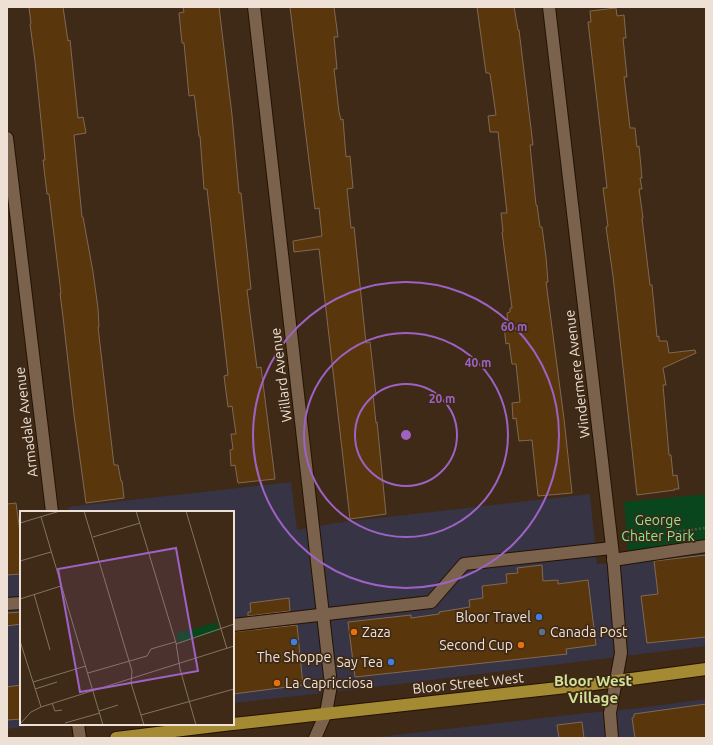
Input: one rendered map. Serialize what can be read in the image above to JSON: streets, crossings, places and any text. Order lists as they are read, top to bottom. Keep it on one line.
{"streets":{"main road":["Bloor Street West"],"street":["Windermere Avenue","Willard Avenue","Armadale Avenue"]},"crossings":[["Windermere Avenue","Bloor Street West"],["Willard Avenue","Bloor Street West"]],"districts":["Bloor West Village"],"parks":["George Chater Park"],"places":["Bloor Travel","Zaza","Canada Post","The Shoppe","Second Cup","Say Tea","La Capricciosa"],"rings":["60 m","40 m","20 m"]}
